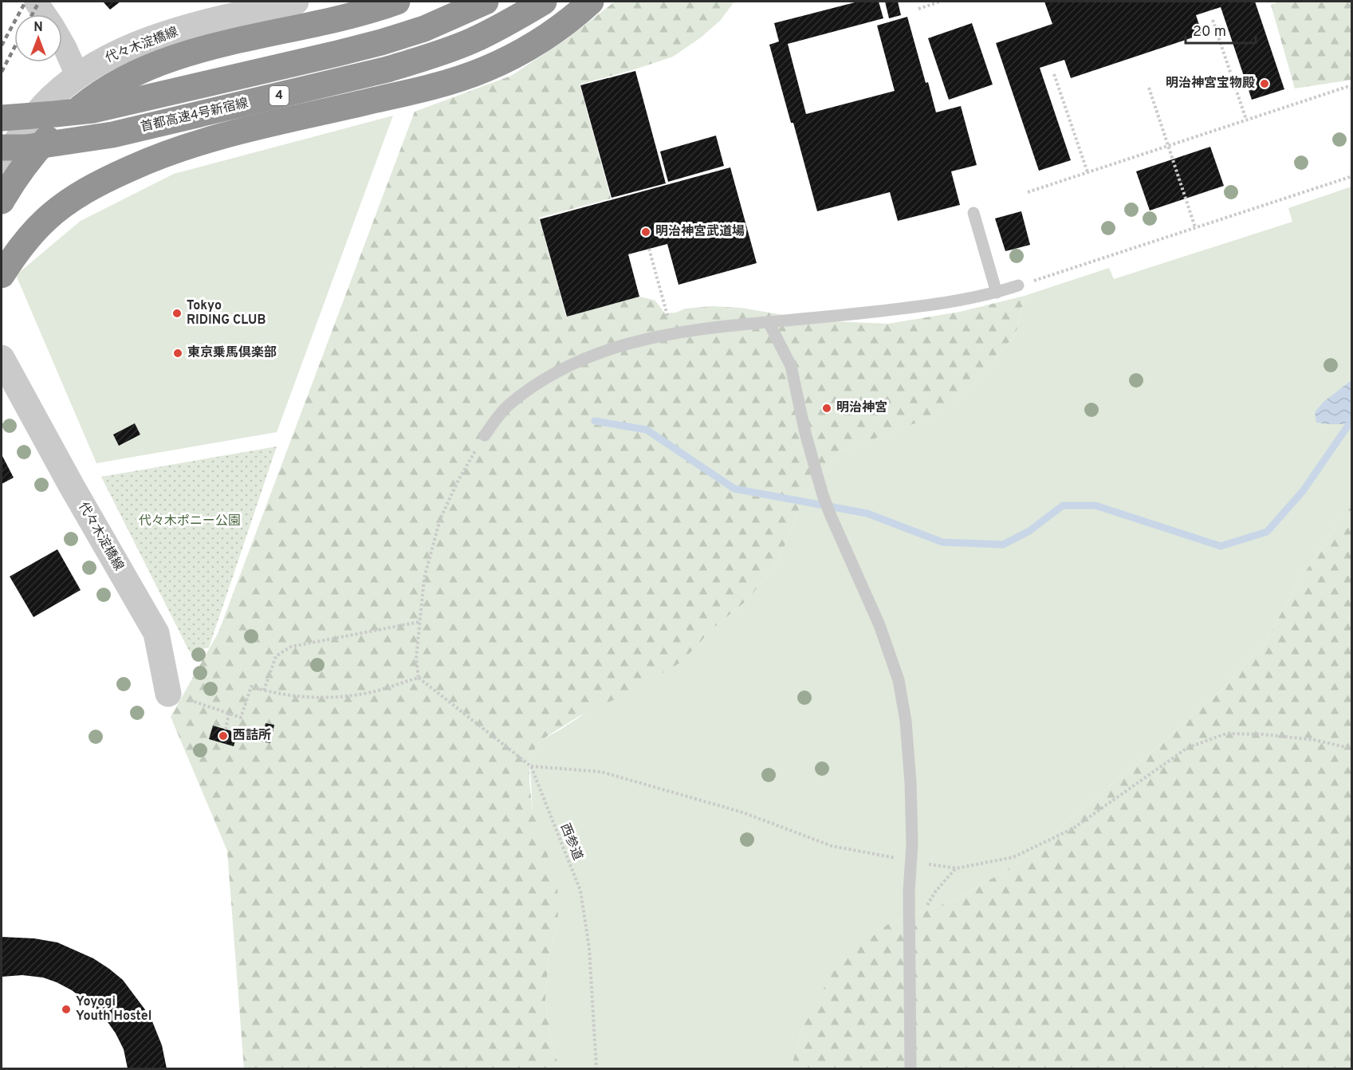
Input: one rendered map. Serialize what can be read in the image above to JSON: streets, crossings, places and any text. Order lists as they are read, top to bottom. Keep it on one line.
{"streets":{"highway":["4","首都高速4号新宿線"],"street":["代々木淀橋線"],"path":["西参道"]},"parks":["代々木ポニー公園"],"places":["明治神宮宝物殿","明治神宮武道場","Tokyo RIDING CLUB","東京乗馬倶楽部","明治神宮","西詰所","Yoyogi Youth Hostel"],"scale_bar":"20 m","north":"top"}
